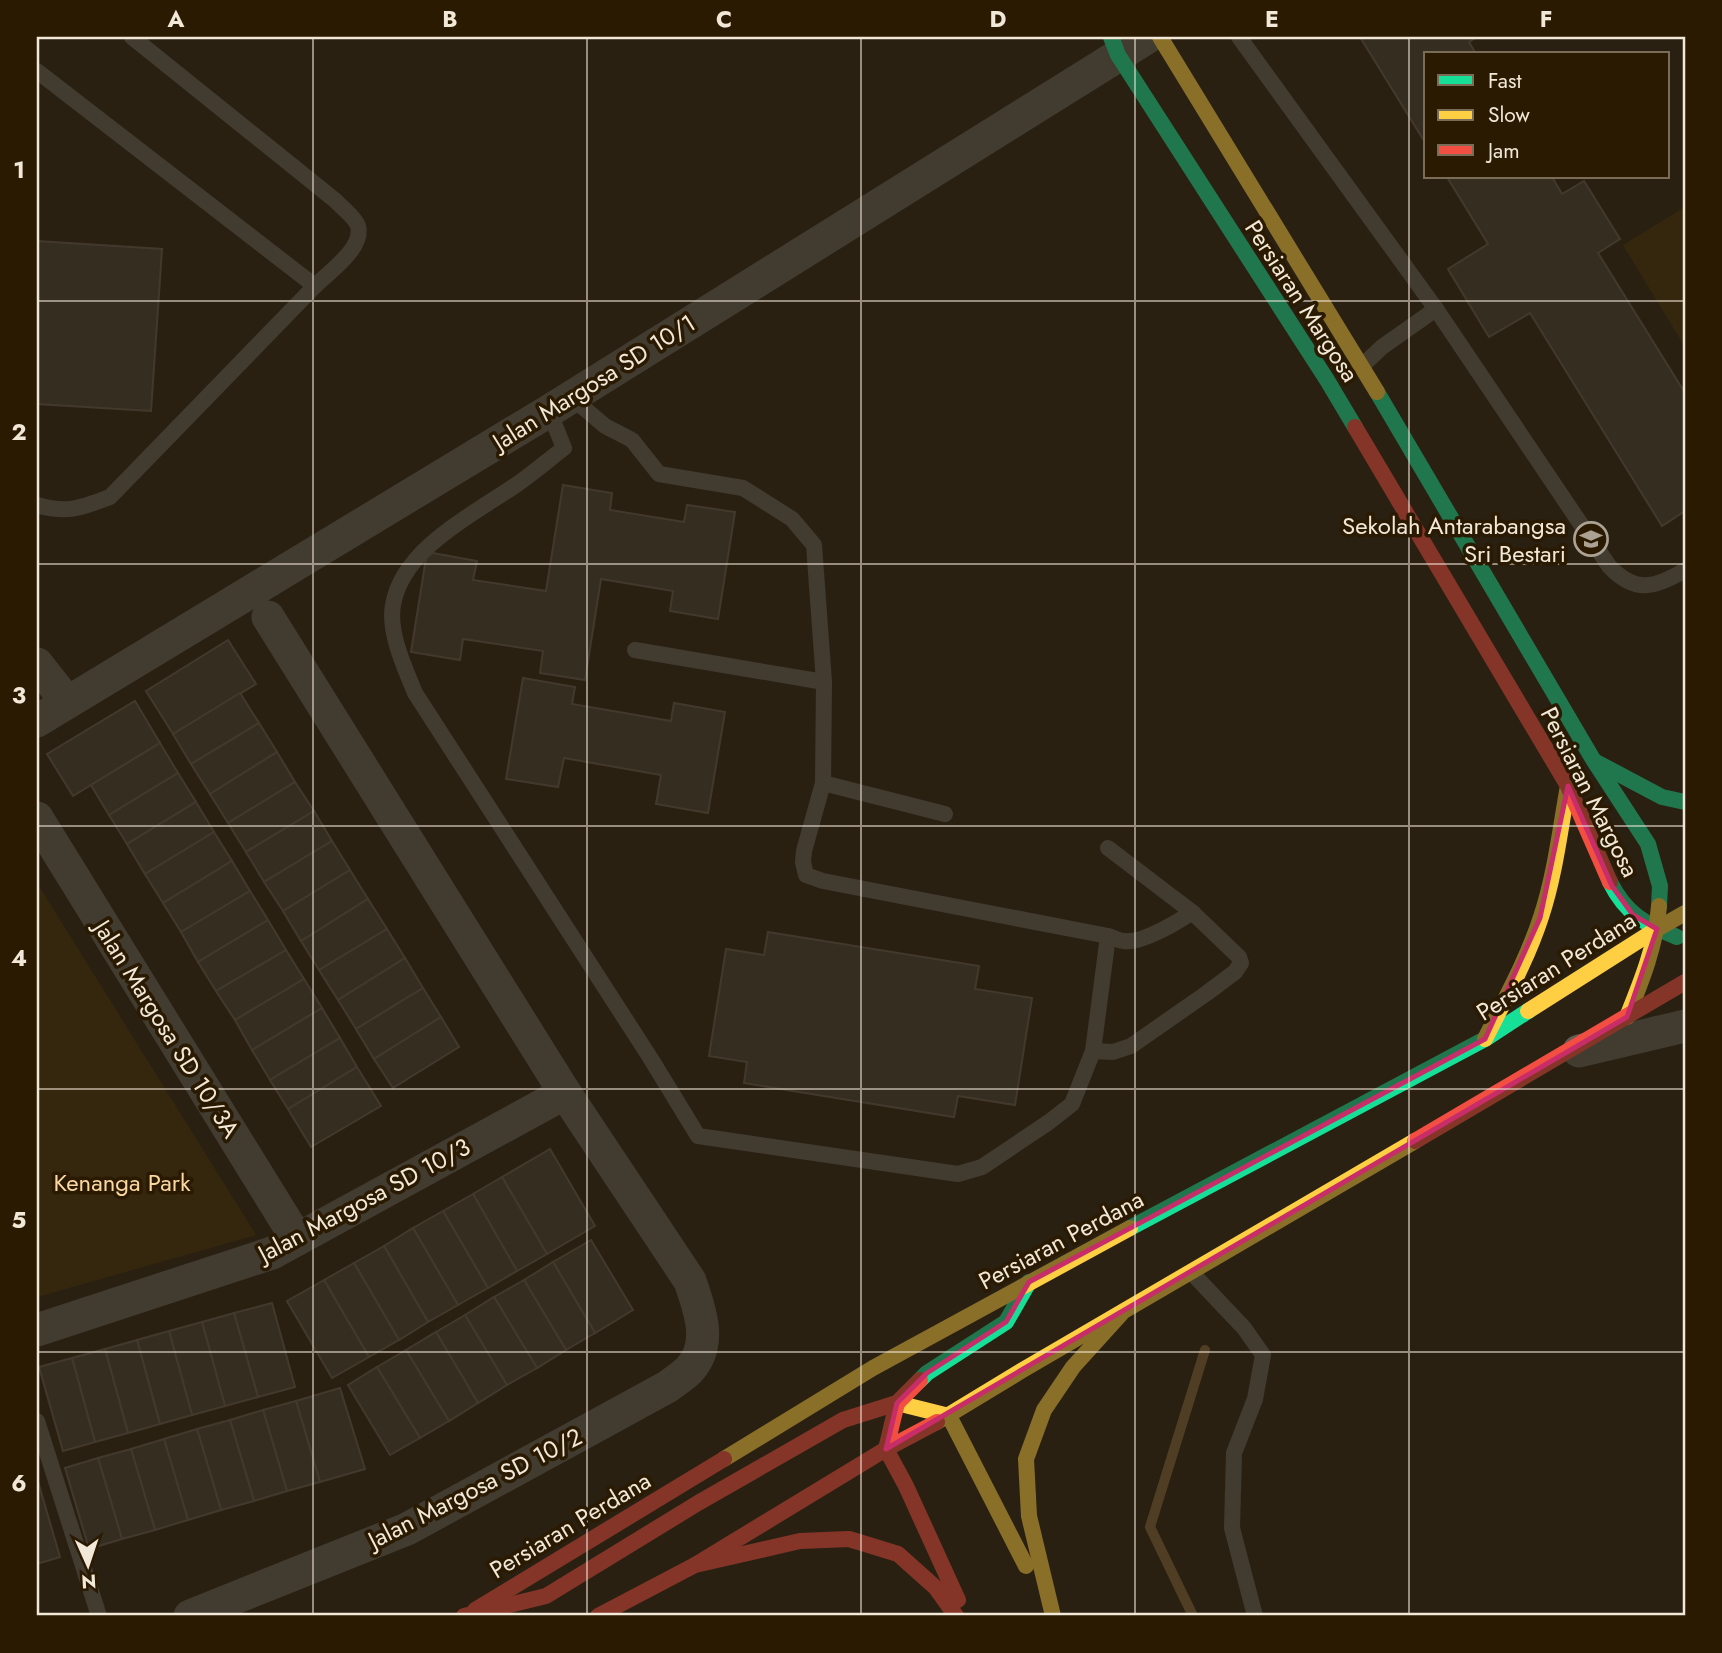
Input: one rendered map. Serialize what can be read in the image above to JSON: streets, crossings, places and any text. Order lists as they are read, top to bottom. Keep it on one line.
{"streets":{"main road":["Persiaran Margosa","Persiaran Perdana"],"street":["Jalan Margosa SD 10/1","Jalan Margosa SD 10/3A","Jalan Margosa SD 10/3","Jalan Margosa SD 10/2"]},"crossings":[["Persiaran Margosa","Jalan Margosa SD 10/1"],["Persiaran Margosa","Persiaran Perdana"],["Jalan Margosa SD 10/3A","Jalan Margosa SD 10/3"],["Jalan Margosa SD 10/3","Jalan Margosa SD 10/2"]],"parks":["Kenanga Park"],"places":{"school or university":["Sekolah Antarabangsa Sri Bestari"]},"legend":["Fast","Slow","Jam"],"north":"bottom","grid":{"columns":["A","B","C","D","E","F"],"rows":["1","2","3","4","5","6"]}}
